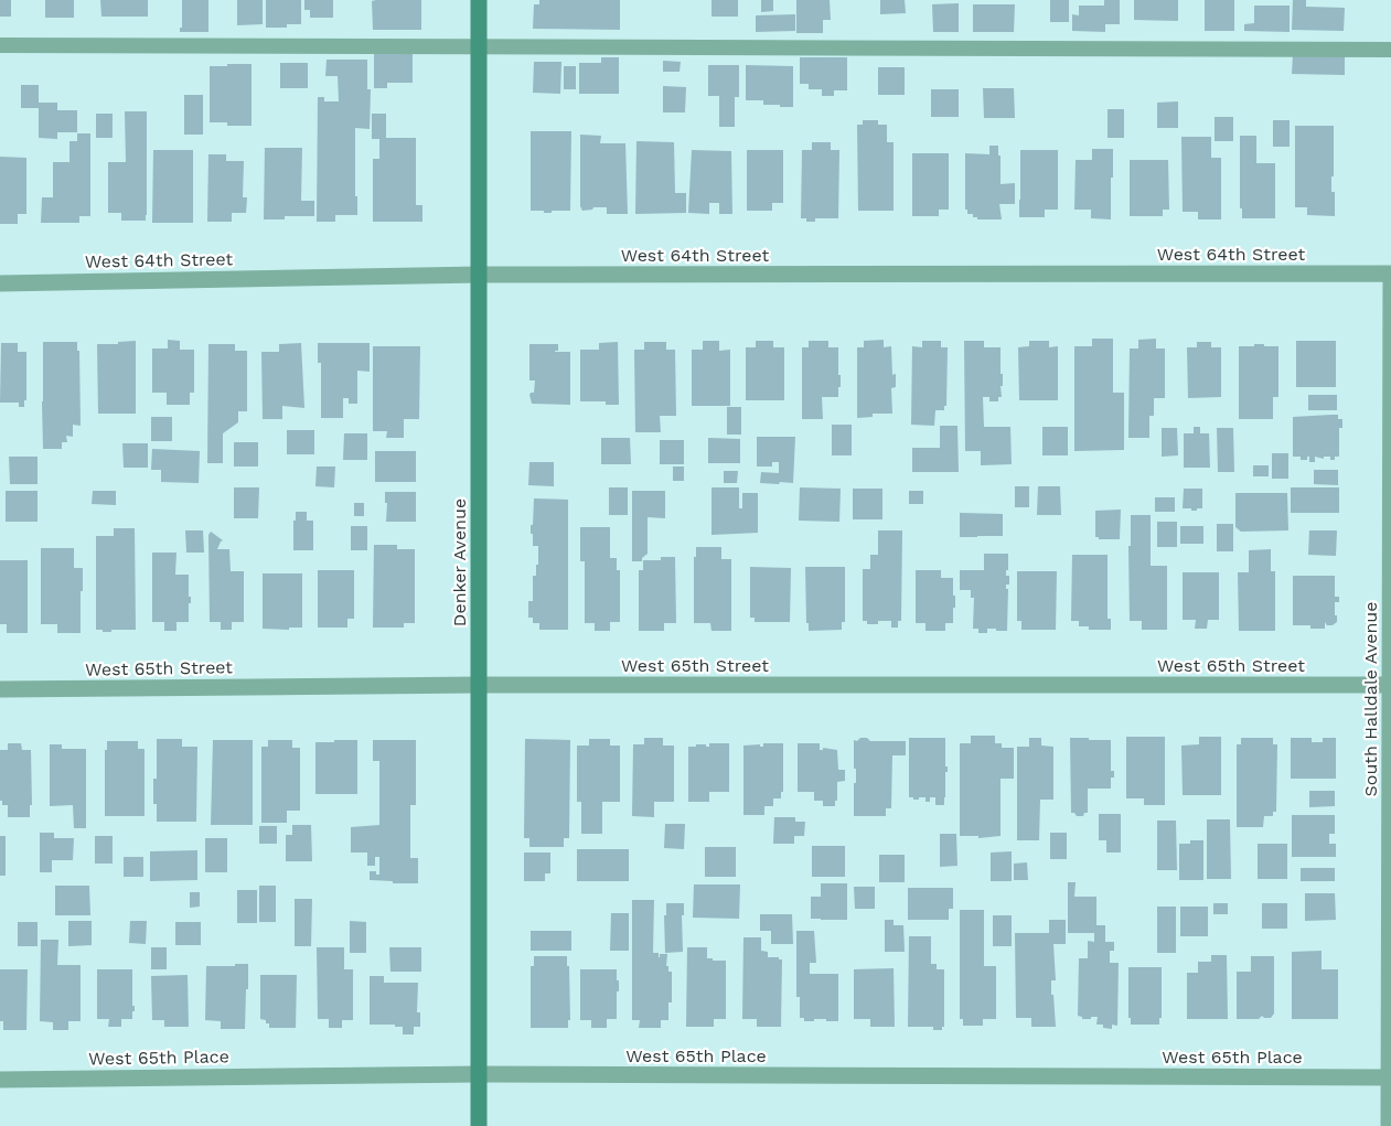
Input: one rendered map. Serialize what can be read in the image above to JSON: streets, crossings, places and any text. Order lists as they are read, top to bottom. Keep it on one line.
{"streets":{"street":["West 64th Street","Denker Avenue","West 65th Street","South Halldale Avenue","West 65th Place"]},"crossings":[["West 64th Street","Denker Avenue"],["West 64th Street","South Halldale Avenue"],["Denker Avenue","West 65th Street"],["Denker Avenue","West 65th Place"],["West 65th Street","South Halldale Avenue"],["South Halldale Avenue","West 65th Place"]]}
